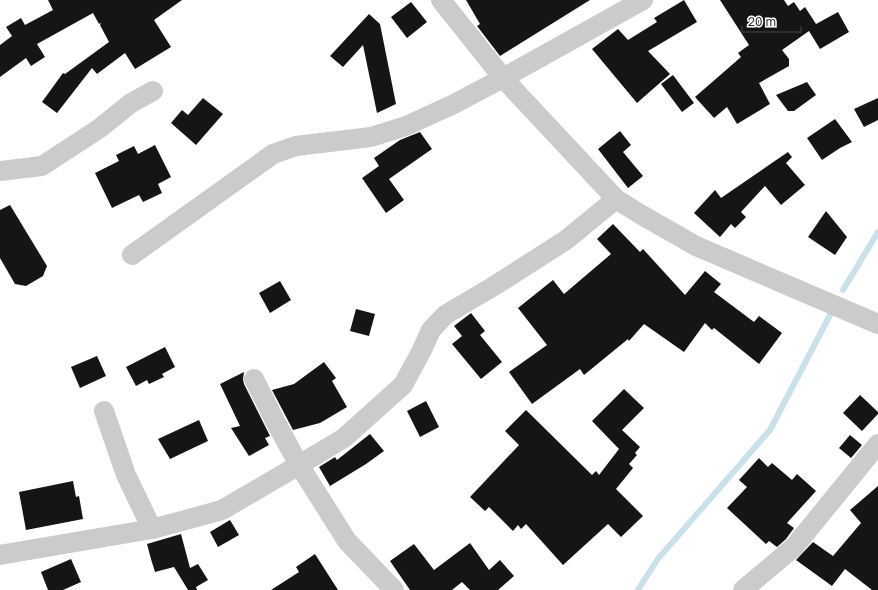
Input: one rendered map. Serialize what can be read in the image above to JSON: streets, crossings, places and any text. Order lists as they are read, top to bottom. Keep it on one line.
{"scale_bar":"20 m"}
